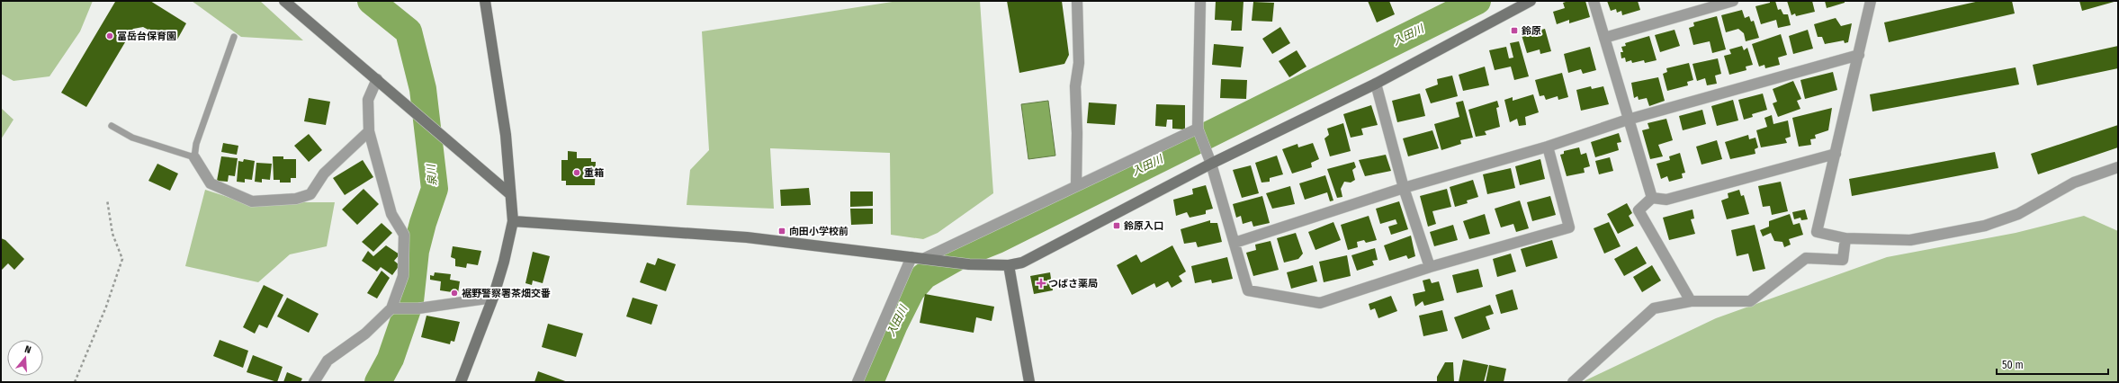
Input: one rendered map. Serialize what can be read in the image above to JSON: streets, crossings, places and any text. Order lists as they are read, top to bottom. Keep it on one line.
{"water":["入田川","泉川"],"places":{"transit":["鈴原","鈴原入口","向田小学校前"],"other":["冨岳台保育園","重箱","裾野警察署茶畑交番"],"health":["つばさ薬局"]},"scale_bar":"50 m","north":"top"}
